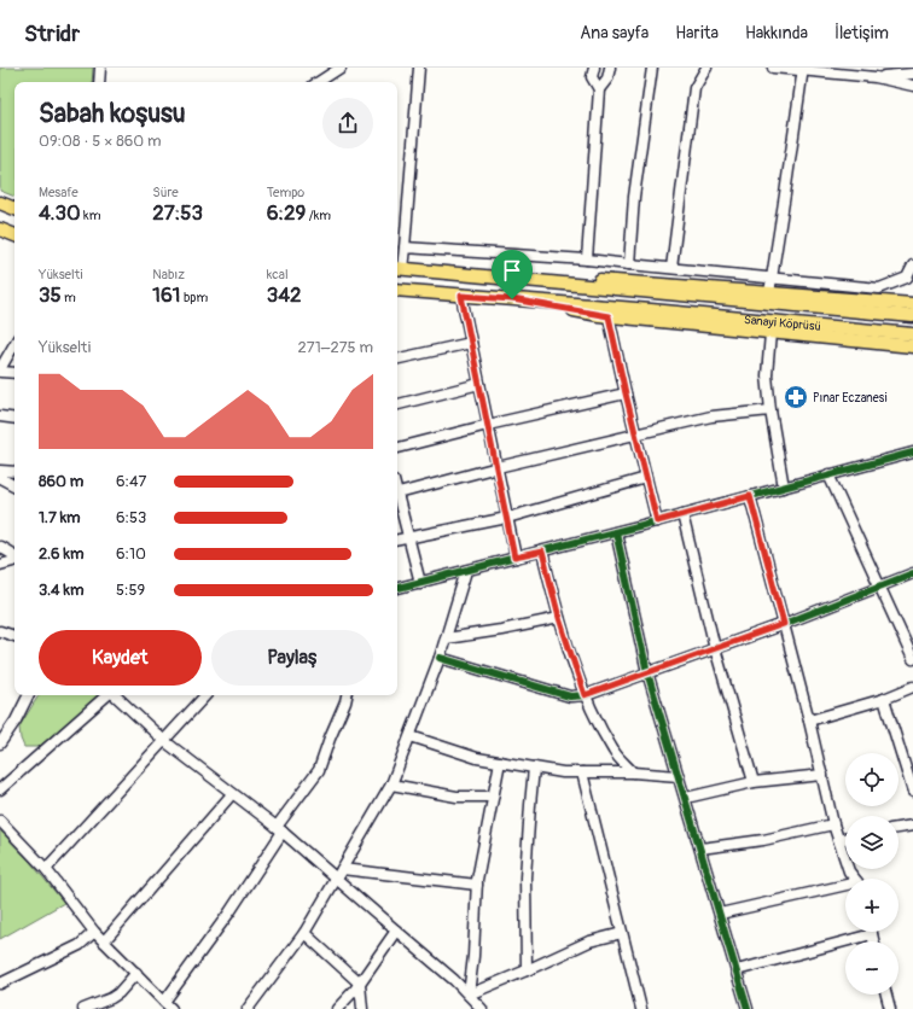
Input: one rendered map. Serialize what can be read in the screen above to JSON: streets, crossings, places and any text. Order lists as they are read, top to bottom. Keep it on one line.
{"streets":{"main road":["Sanayi Köprüsü"]},"places":{"pharmacy":["Pınar Eczanesi"]},"page":{"header":"Stridr","nav":["Ana sayfa","Harita","Hakkında","İletişim"],"heading":["Sabah koşusu","09:08 · 5 × 860 m"],"stats":[["Mesafe","4.30 km"],["Süre","27:53"],["Tempo","6:29 /km"],["Yükselti","35 m"],["Nabız","161 bpm"],["kcal","342"]],"chart":["Yükselti","271–275 m"],"list":[{"name":"860 m","note":"6:47"},{"name":"1.7 km","note":"6:53"},{"name":"2.6 km","note":"6:10"},{"name":"3.4 km","note":"5:59"}],"buttons":["Kaydet","Paylaş"],"map_buttons":["+","−"]}}
